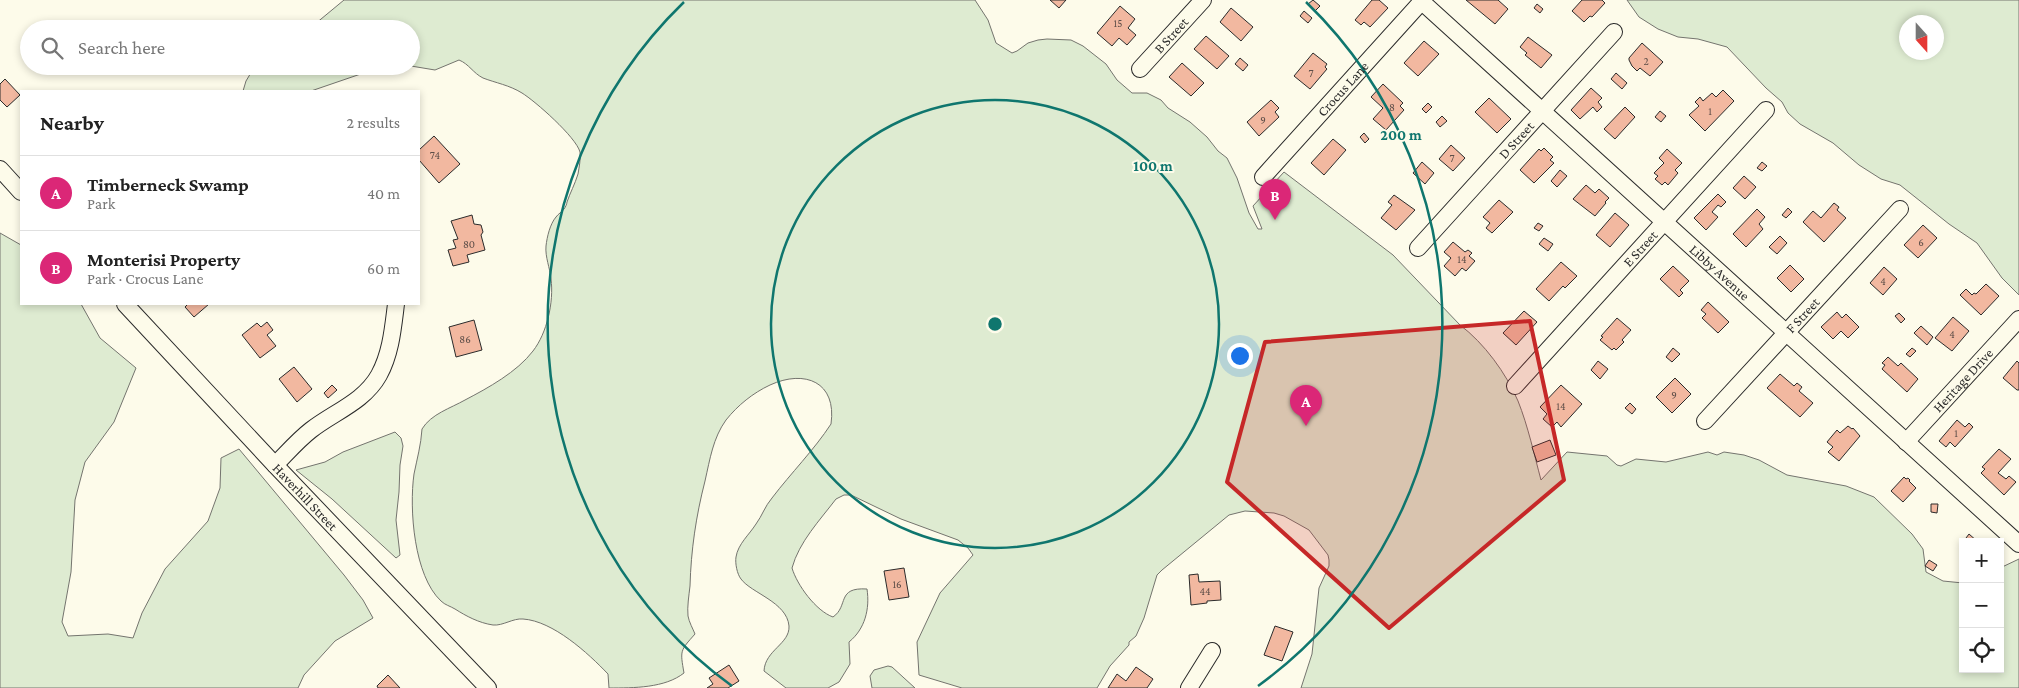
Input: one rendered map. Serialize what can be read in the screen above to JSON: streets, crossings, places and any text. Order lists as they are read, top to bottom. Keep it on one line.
{"streets":{"street":["B Street","Crocus Lane","D Street","E Street","Libby Avenue","F Street","Heritage Drive","Haverhill Street"]},"crossings":[["Crocus Lane","Libby Avenue"],["D Street","Libby Avenue"],["E Street","Libby Avenue"],["Libby Avenue","F Street"],["Libby Avenue","Heritage Drive"]],"house_numbers":["15","2","7","8","1","9","74","7","6","80","14","4","4","86","9","14","1","16","44"],"north":"bottom","page":{"search":"Search here","heading":["Nearby","2 results"],"list":[{"mark":"A","name":"Timberneck Swamp","note":"Park","value":"40 m"},{"mark":"B","name":"Monterisi Property","note":"Park · Crocus Lane","value":"60 m"}],"pins":["B","A"],"map_buttons":["+","−"]},"rings":["200 m","100 m"]}
